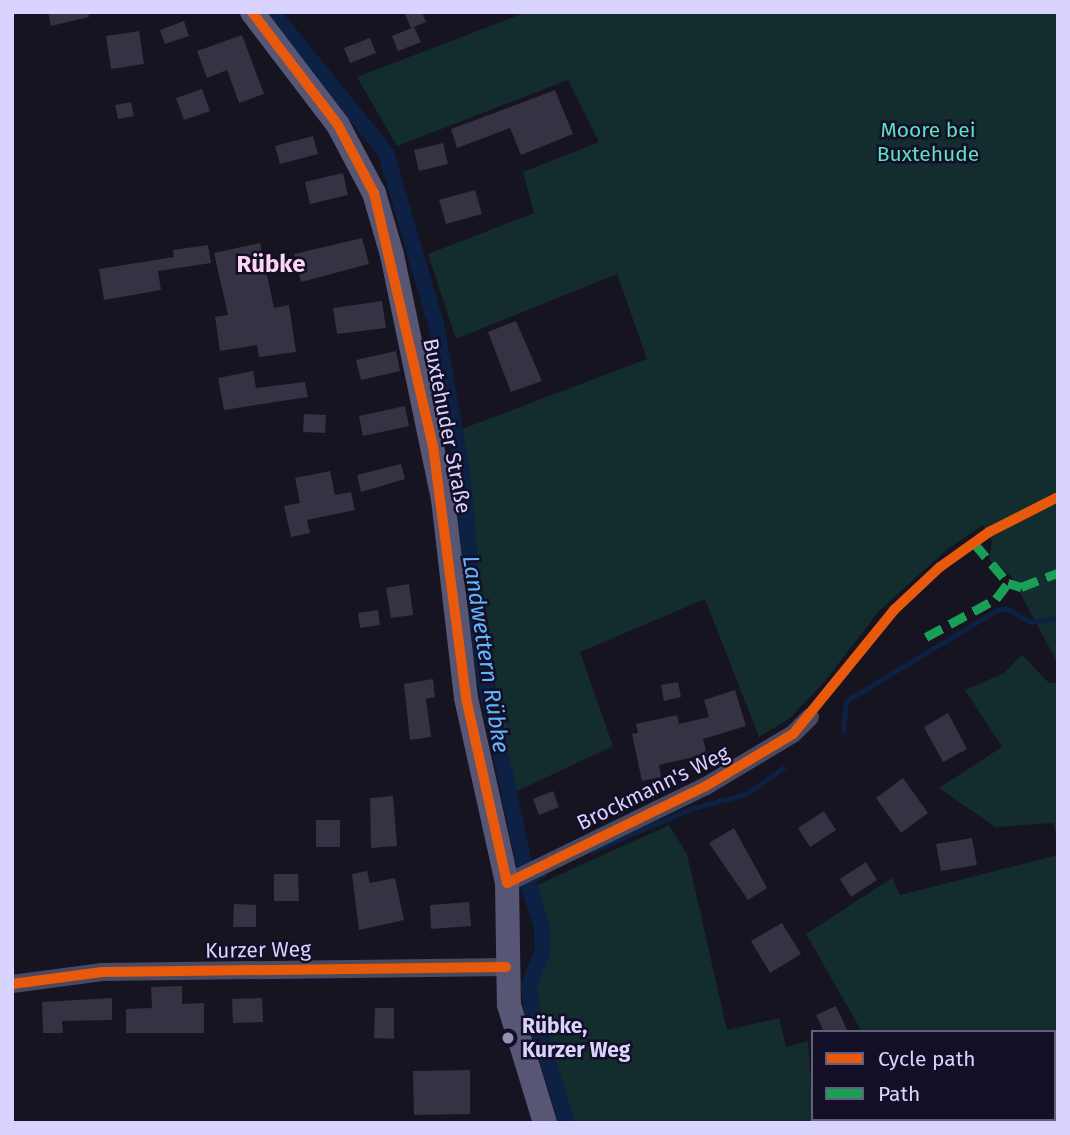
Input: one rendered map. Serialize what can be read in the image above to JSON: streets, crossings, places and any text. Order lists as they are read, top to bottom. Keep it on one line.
{"streets":{"street":["Buxtehuder Straße","Brockmann's Weg","Kurzer Weg"]},"crossings":[["Buxtehuder Straße","Brockmann's Weg"],["Buxtehuder Straße","Kurzer Weg"]],"districts":["Rübke"],"water":["Landwettern Rübke"],"parks":["Moore bei Buxtehude"],"places":["Rübke, Kurzer Weg"],"legend":["Cycle path","Path"]}
